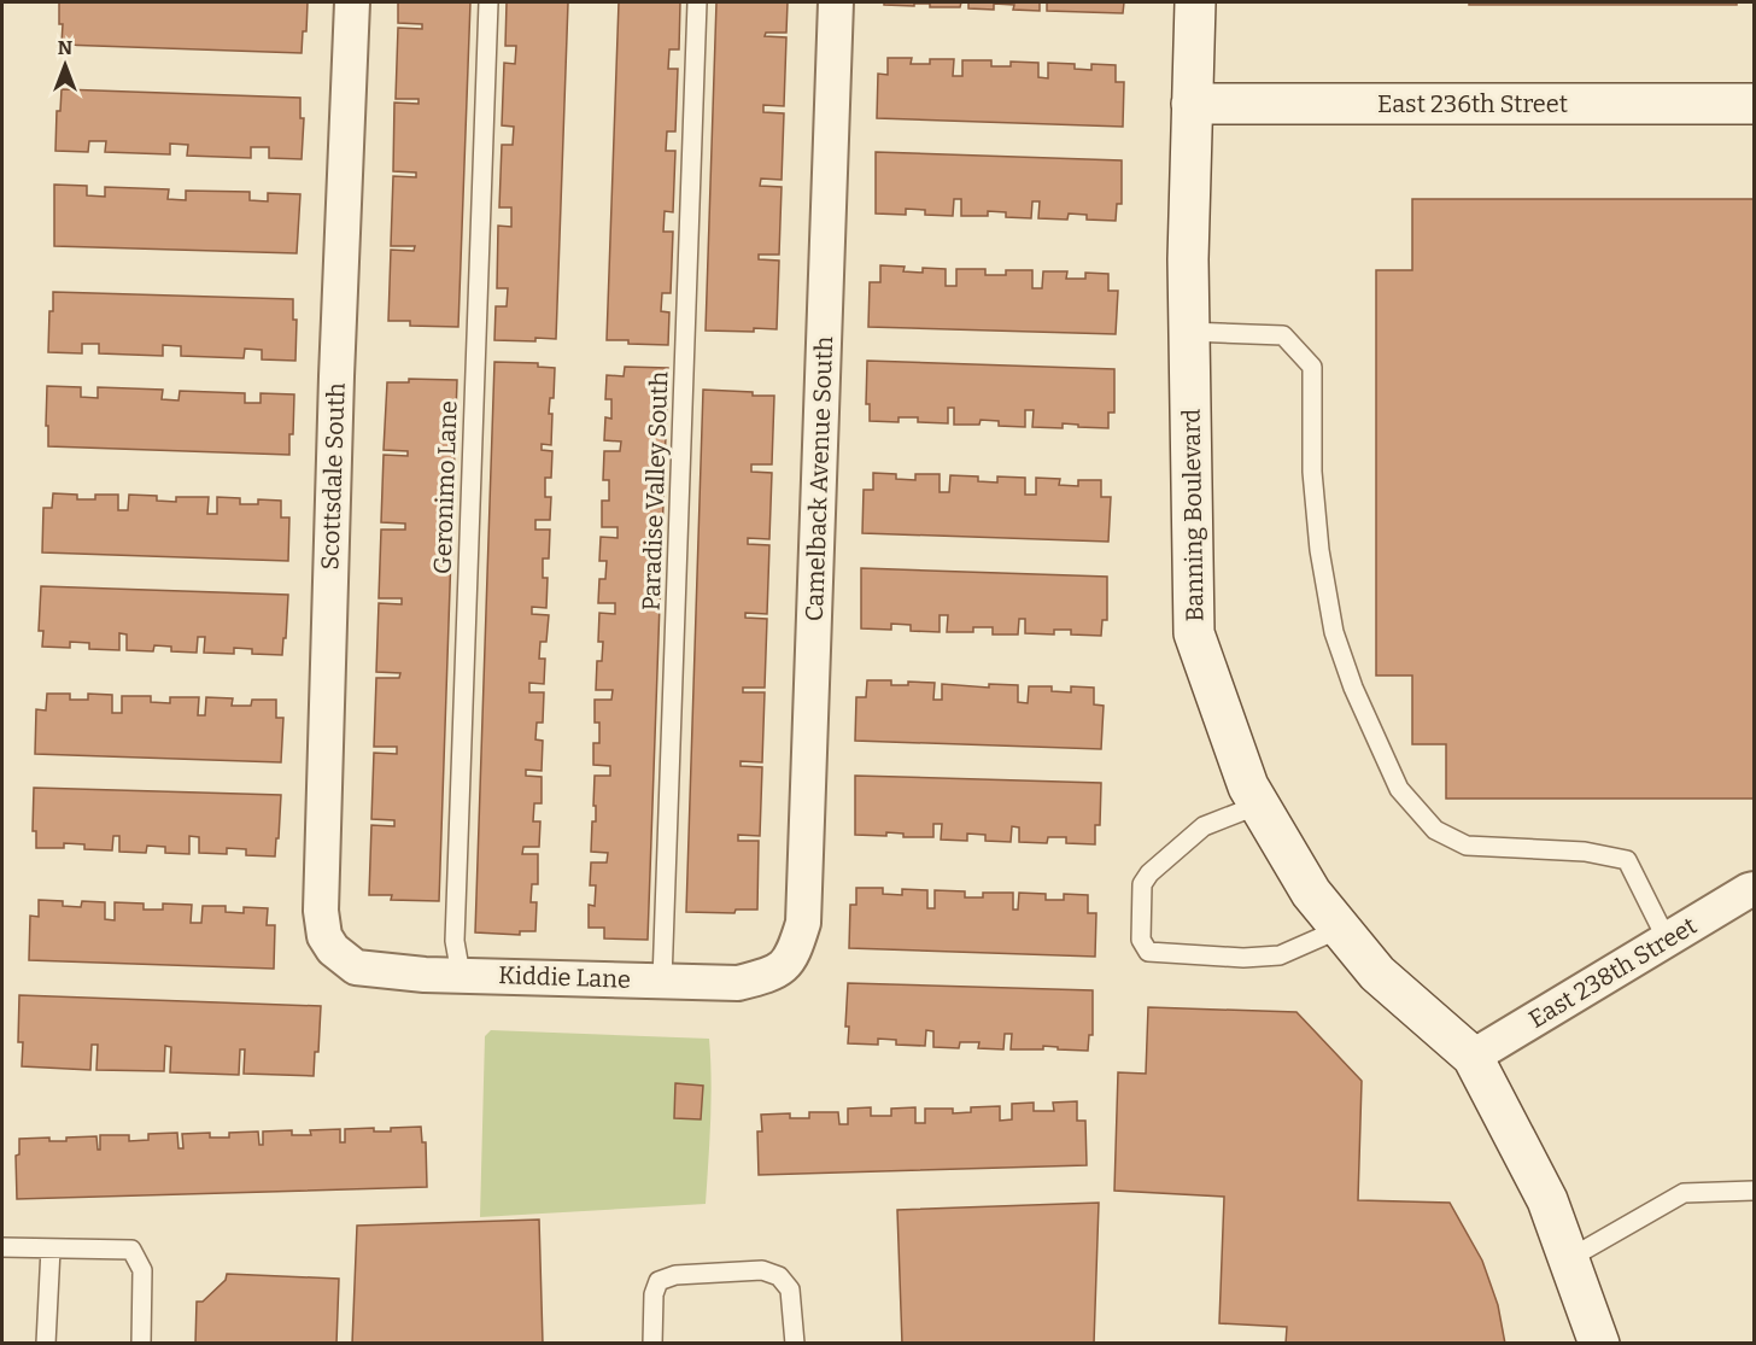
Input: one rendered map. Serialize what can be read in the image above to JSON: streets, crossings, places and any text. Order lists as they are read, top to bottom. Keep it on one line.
{"streets":{"street":["East 236th Street","Scottsdale South","Camelback Avenue South","Banning Boulevard","East 238th Street","Kiddie Lane"],"lane":["Geronimo Lane","Paradise Valley South"]},"crossings":[["East 236th Street","Banning Boulevard"],["Scottsdale South","Kiddie Lane"],["Camelback Avenue South","Kiddie Lane"],["Geronimo Lane","Kiddie Lane"],["Paradise Valley South","Kiddie Lane"],["Banning Boulevard","East 238th Street"]],"north":"top"}
